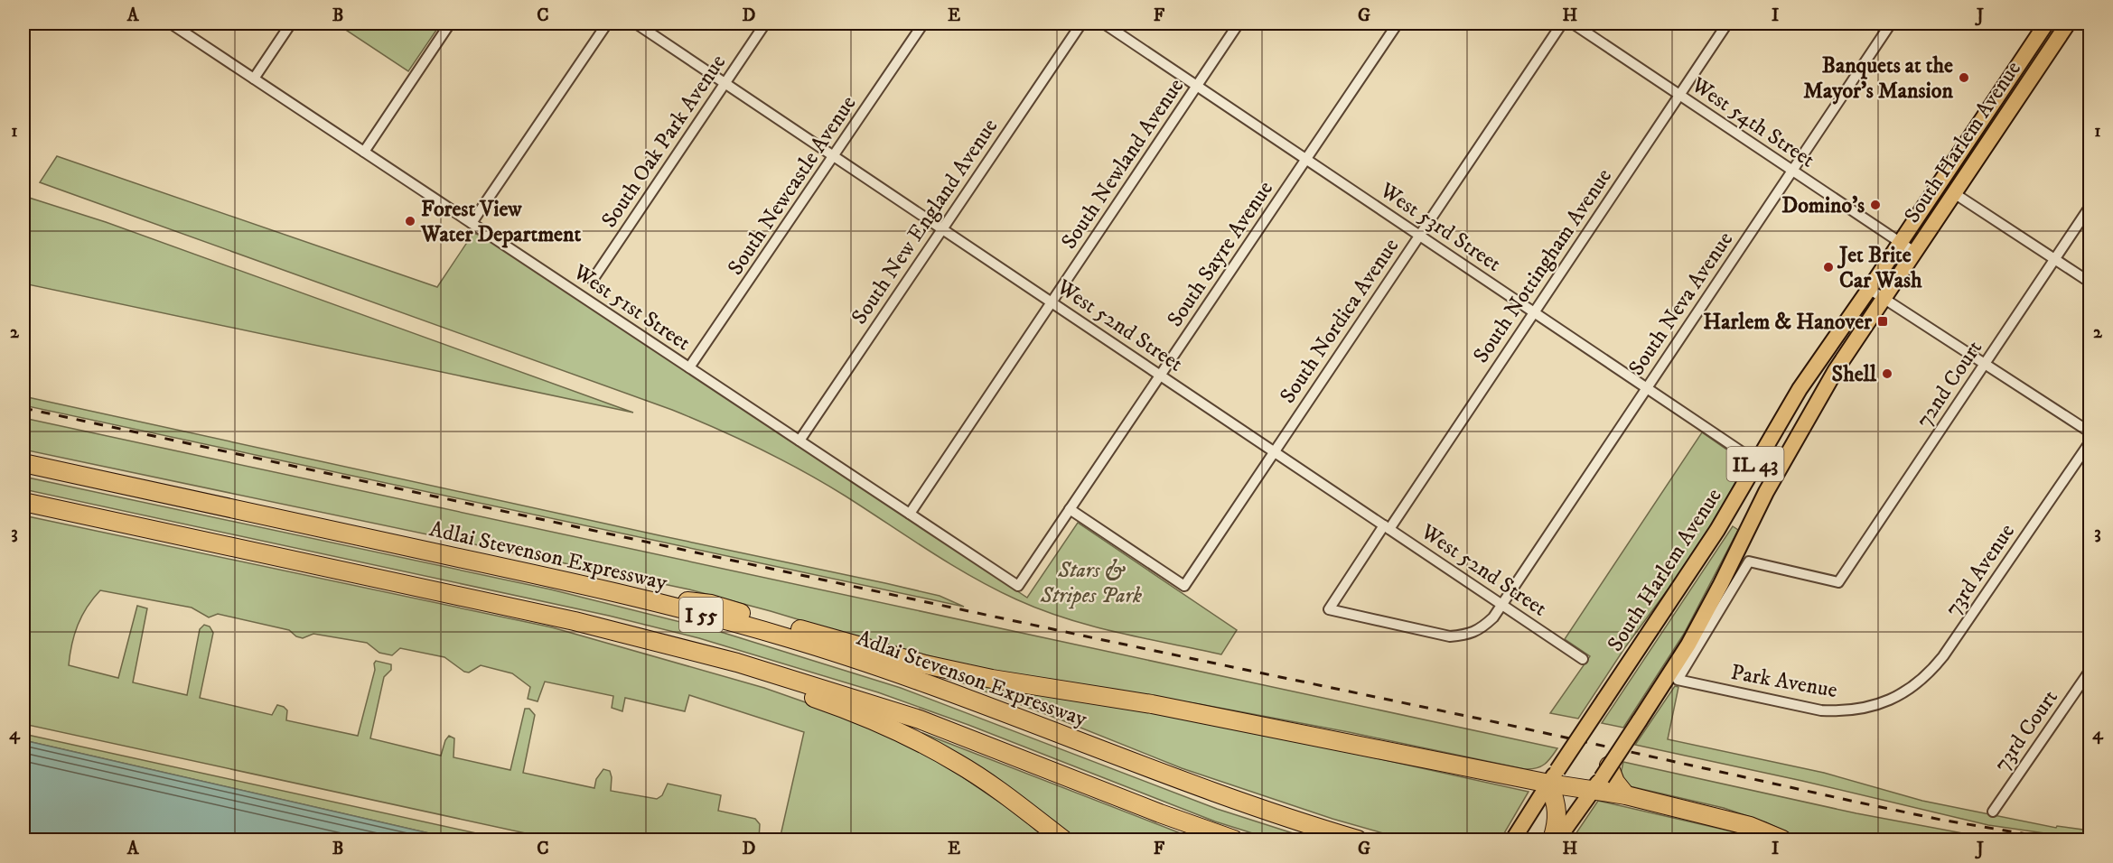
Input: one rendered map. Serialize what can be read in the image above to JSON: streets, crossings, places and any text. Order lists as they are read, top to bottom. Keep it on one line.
{"streets":{"highway":["Adlai Stevenson Expressway","I 55"],"main road":["South Harlem Avenue","IL 43"],"street":["West 54th Street","South Oak Park Avenue","South Newland Avenue","South Newcastle Avenue","South New England Avenue","West 53rd Street","South Sayre Avenue","South Nottingham Avenue","South Neva Avenue","West 51st Street","South Nordica Avenue","West 52nd Street","72nd Court","73rd Avenue","Park Avenue","73rd Court"]},"crossings":[["West 54th Street","South Harlem Avenue"],["West 54th Street","South Nottingham Avenue"],["West 54th Street","South Neva Avenue"],["South Oak Park Avenue","West 52nd Street"],["South Harlem Avenue","West 53rd Street"],["South Newland Avenue","West 53rd Street"],["South Newland Avenue","West 51st Street"],["South Newland Avenue","West 52nd Street"],["South Newcastle Avenue","West 51st Street"],["South Newcastle Avenue","West 52nd Street"],["South New England Avenue","West 51st Street"],["South New England Avenue","West 52nd Street"],["West 53rd Street","South Sayre Avenue"],["West 53rd Street","South Nottingham Avenue"],["West 53rd Street","South Neva Avenue"],["West 53rd Street","South Nordica Avenue"],["South Sayre Avenue","West 51st Street"],["South Sayre Avenue","South Nordica Avenue"],["South Sayre Avenue","West 52nd Street"],["South Nottingham Avenue","South Neva Avenue"],["South Nottingham Avenue","West 52nd Street"],["South Neva Avenue","West 52nd Street"],["South Nordica Avenue","West 52nd Street"],["72nd Court","Park Avenue"],["73rd Avenue","Park Avenue"]],"parks":["Stars & Stripes Park"],"places":{"other":["Banquets at the Mayor's Mansion","Domino's","Forest View Water Department","Jet Brite Car Wash","Shell"],"transit":["Harlem & Hanover"]},"grid":{"columns":["A","B","C","D","E","F","G","H","I","J"],"rows":["1","2","3","4"]}}
